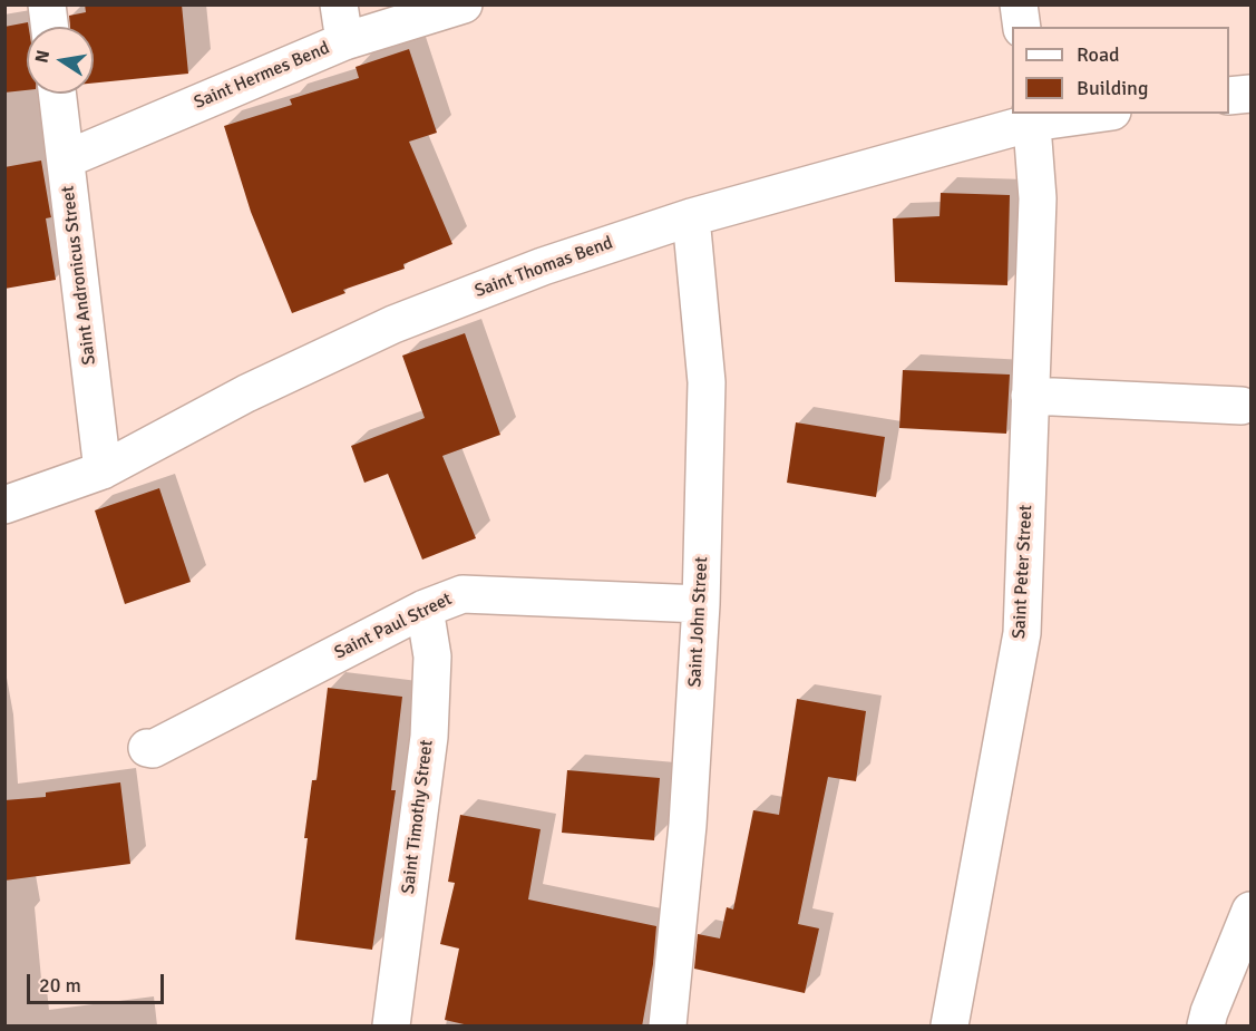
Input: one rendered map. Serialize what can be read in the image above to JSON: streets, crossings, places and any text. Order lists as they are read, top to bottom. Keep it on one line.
{"streets":{"street":["Saint Hermes Bend","Saint Thomas Bend","Saint Andronicus Street","Saint Peter Street","Saint John Street","Saint Paul Street","Saint Timothy Street"]},"crossings":[["Saint Hermes Bend","Saint Andronicus Street"],["Saint Thomas Bend","Saint Andronicus Street"],["Saint Thomas Bend","Saint Peter Street"],["Saint Thomas Bend","Saint John Street"],["Saint John Street","Saint Paul Street"],["Saint Paul Street","Saint Timothy Street"]],"legend":["Road","Building"],"scale_bar":"20 m","north":"left"}
